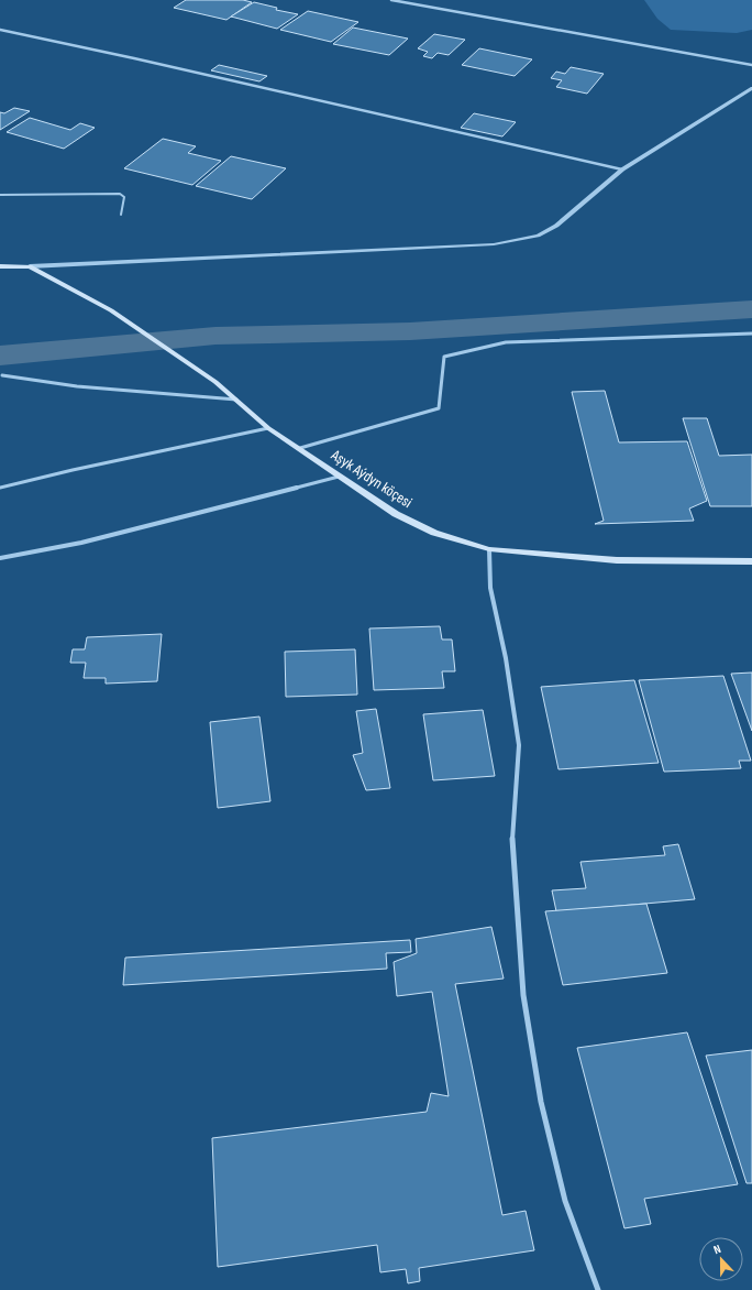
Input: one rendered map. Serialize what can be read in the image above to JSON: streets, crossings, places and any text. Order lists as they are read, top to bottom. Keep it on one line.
{"streets":{"main road":["Aşyk Aýdyn köçesi"]},"north":"top"}
